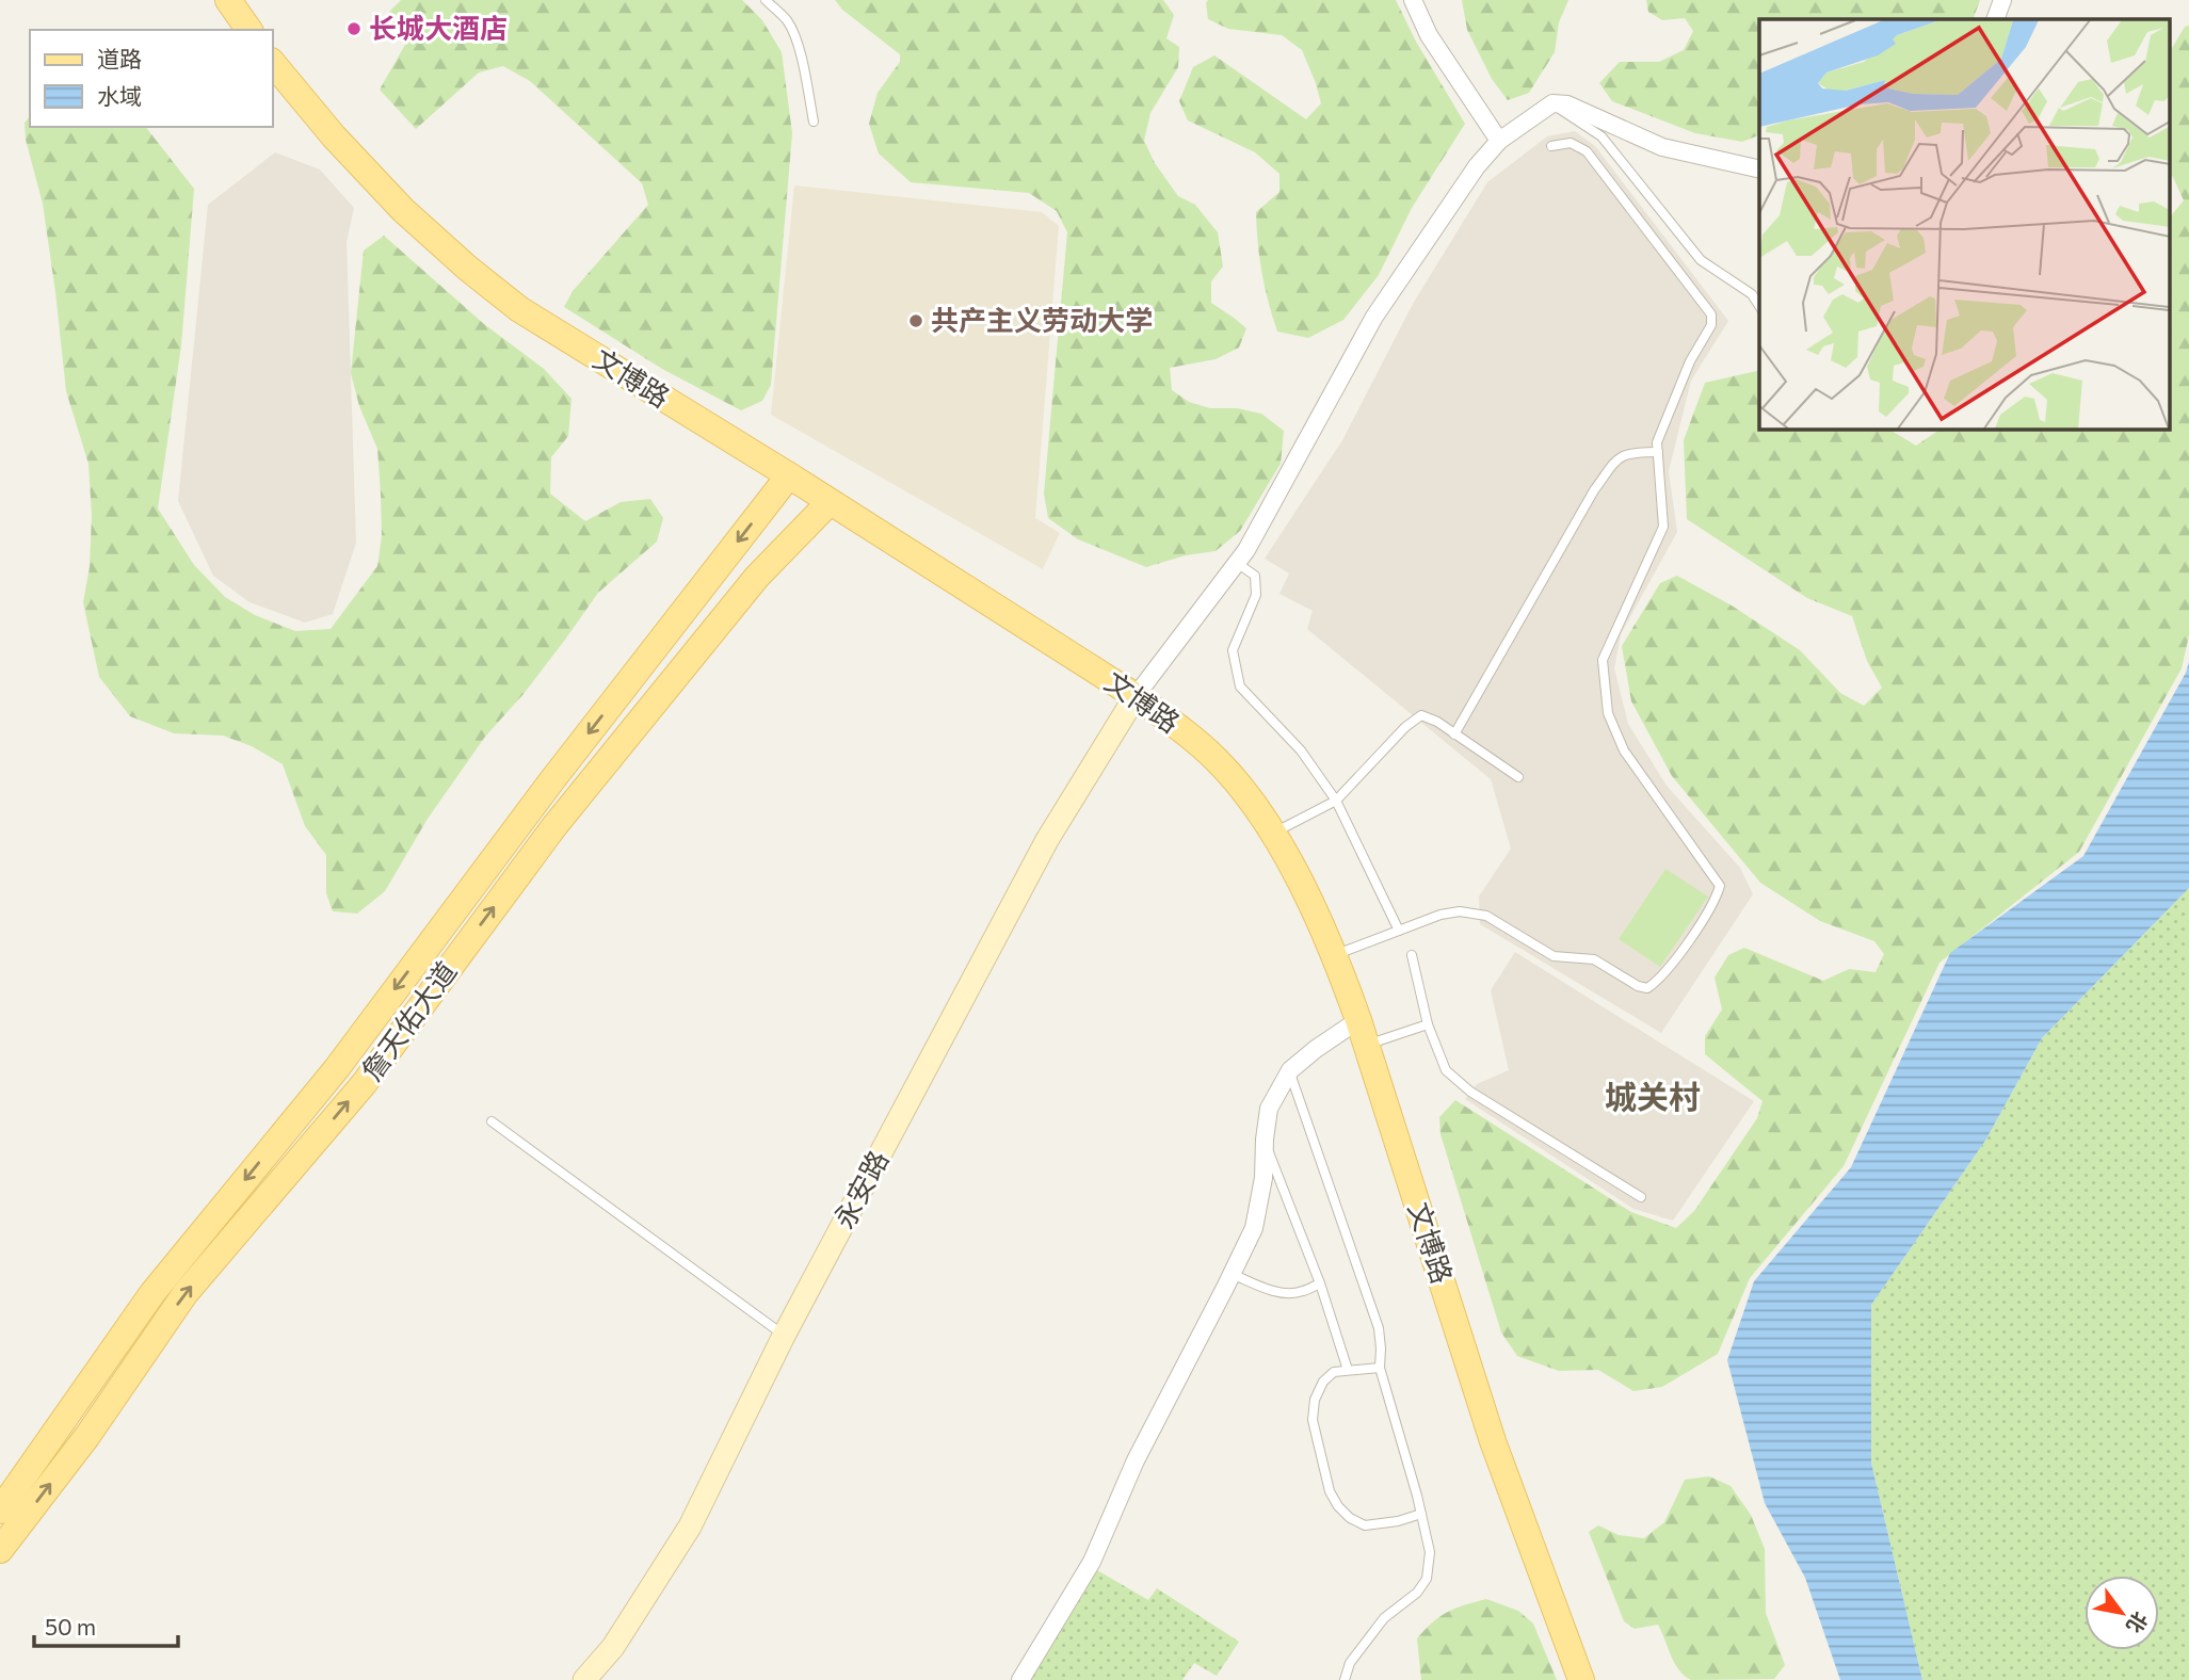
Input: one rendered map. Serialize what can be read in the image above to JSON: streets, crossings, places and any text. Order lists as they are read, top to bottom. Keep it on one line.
{"streets":{"main road":["文博路","詹天佑大道"],"street":["永安路"]},"crossings":[["文博路","詹天佑大道"],["文博路","永安路"]],"districts":["城关村"],"places":["长城大酒店","共产主义劳动大学"],"legend":["道路","水域"],"scale_bar":"50 m","north":"bottom right"}
